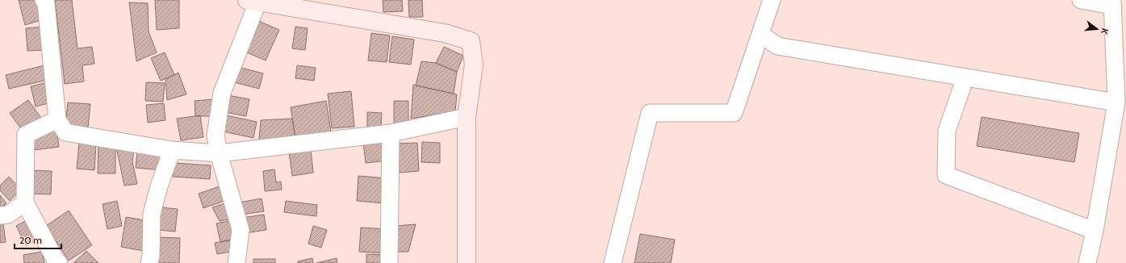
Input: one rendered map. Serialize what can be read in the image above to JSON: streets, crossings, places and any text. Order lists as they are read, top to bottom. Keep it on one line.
{"scale_bar":"20 m","north":"right"}
